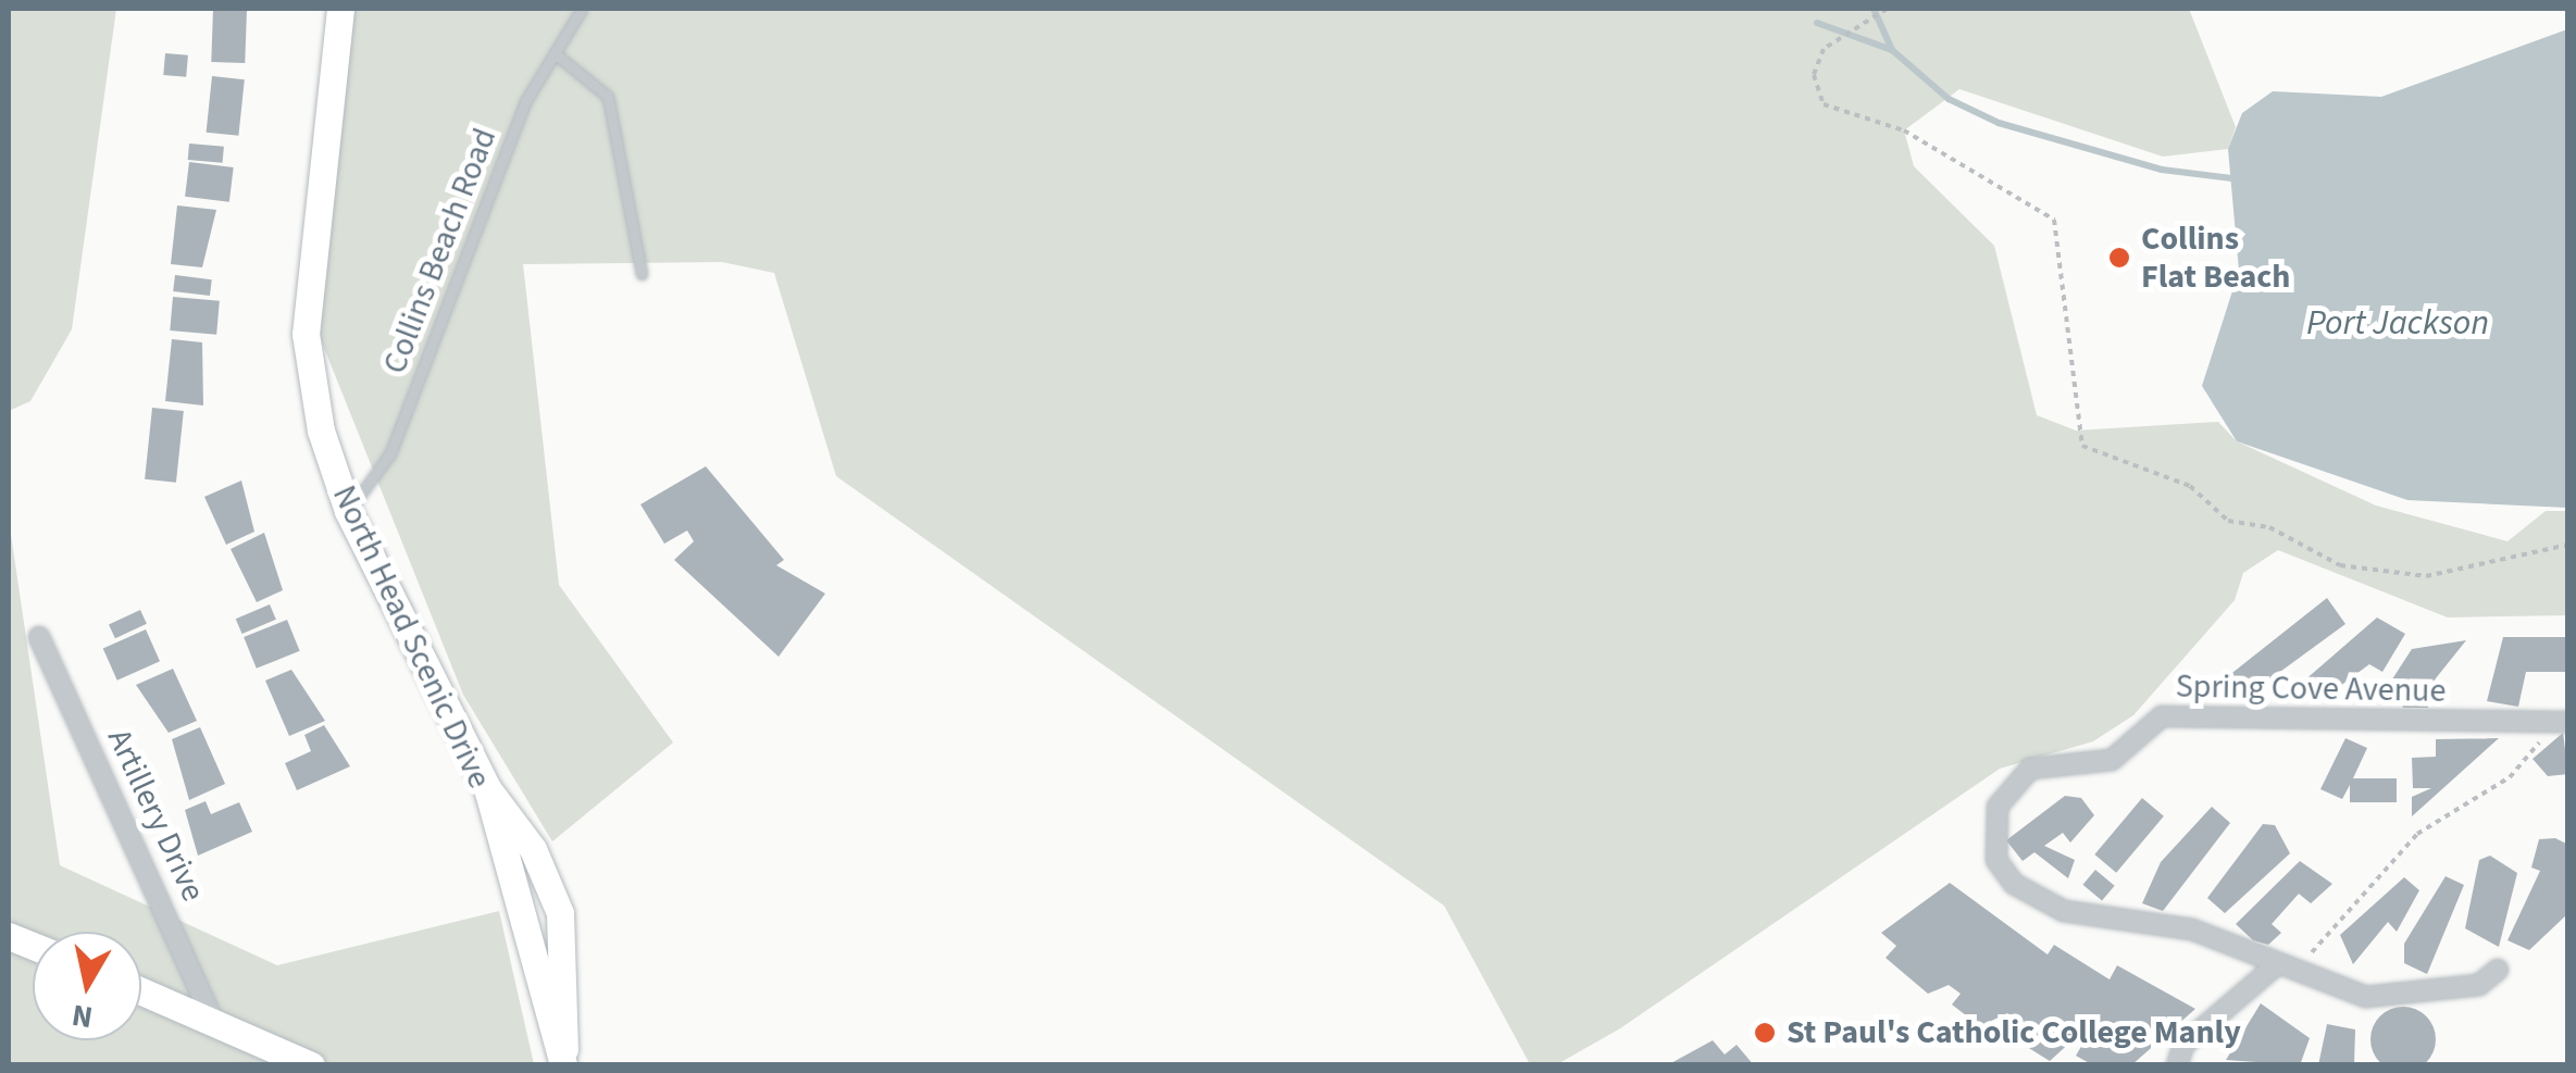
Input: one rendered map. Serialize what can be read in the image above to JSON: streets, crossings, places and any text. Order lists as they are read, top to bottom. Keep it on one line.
{"streets":{"street":["North Head Scenic Drive","Spring Cove Avenue","Artillery Drive"],"lane":["Collins Beach Road"]},"crossings":[["Collins Beach Road","North Head Scenic Drive"]],"water":["Port Jackson"],"places":["Collins Flat Beach","St Paul's Catholic College Manly"],"north":"bottom"}
